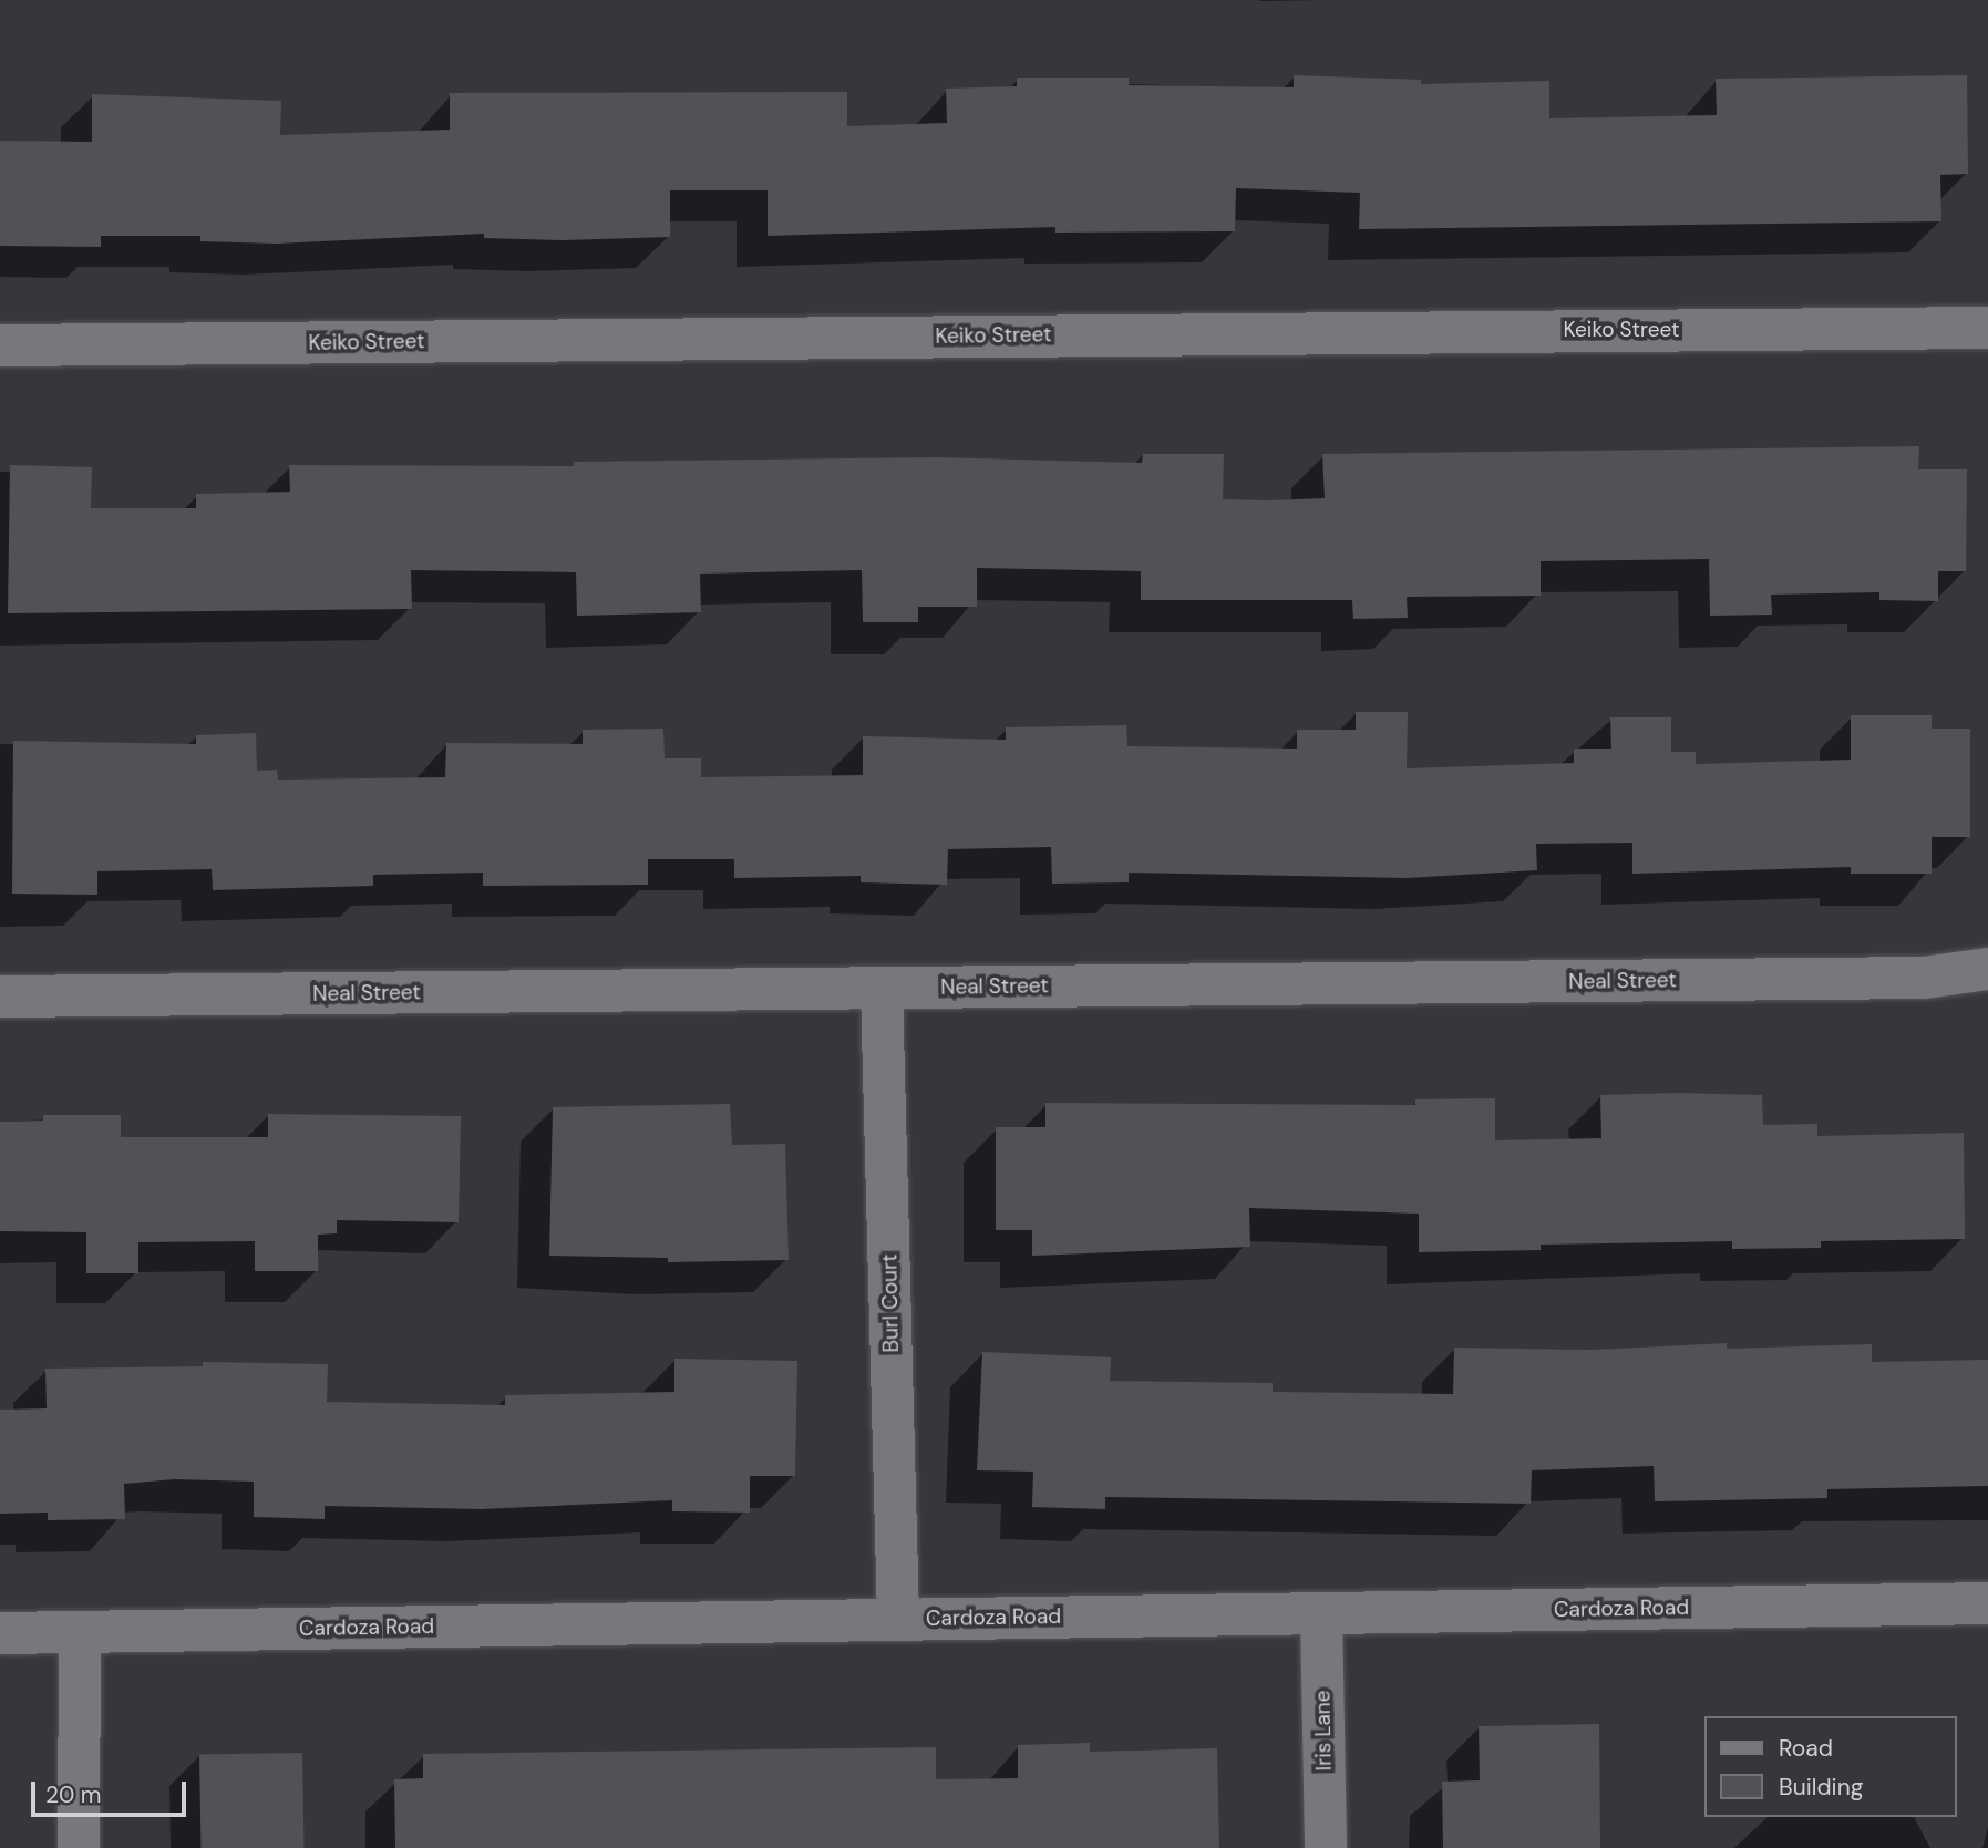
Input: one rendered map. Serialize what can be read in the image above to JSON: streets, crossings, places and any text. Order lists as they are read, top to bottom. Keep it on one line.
{"streets":{"street":["Keiko Street","Neal Street","Burl Court","Cardoza Road","Iris Lane"]},"crossings":[["Neal Street","Burl Court"],["Burl Court","Cardoza Road"],["Cardoza Road","Iris Lane"]],"legend":["Road","Building"],"scale_bar":"20 m"}
